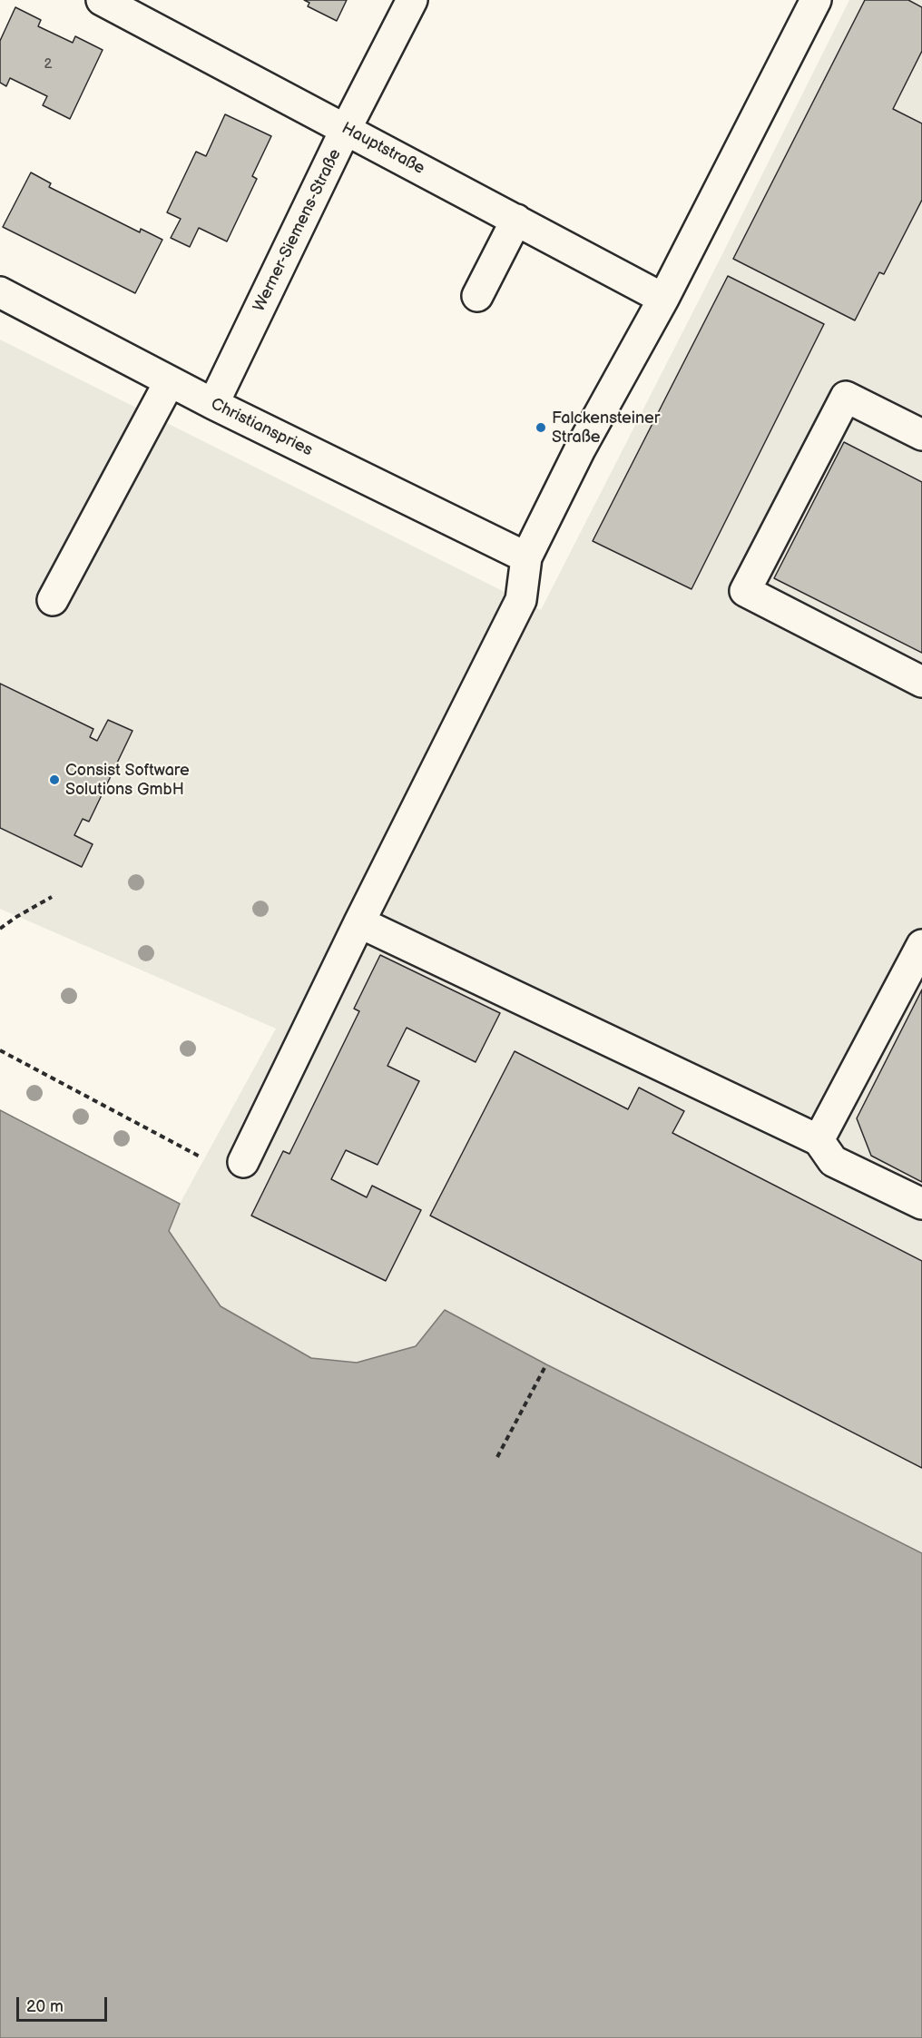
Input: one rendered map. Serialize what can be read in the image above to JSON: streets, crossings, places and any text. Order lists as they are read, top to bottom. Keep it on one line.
{"streets":{"street":["Hauptstraße","Werner-Siemens-Straße","Christianspries"]},"crossings":[["Hauptstraße","Werner-Siemens-Straße"],["Werner-Siemens-Straße","Christianspries"]],"places":["Falckensteiner Straße","Consist Software Solutions GmbH"],"house_numbers":["2"],"scale_bar":"20 m"}
